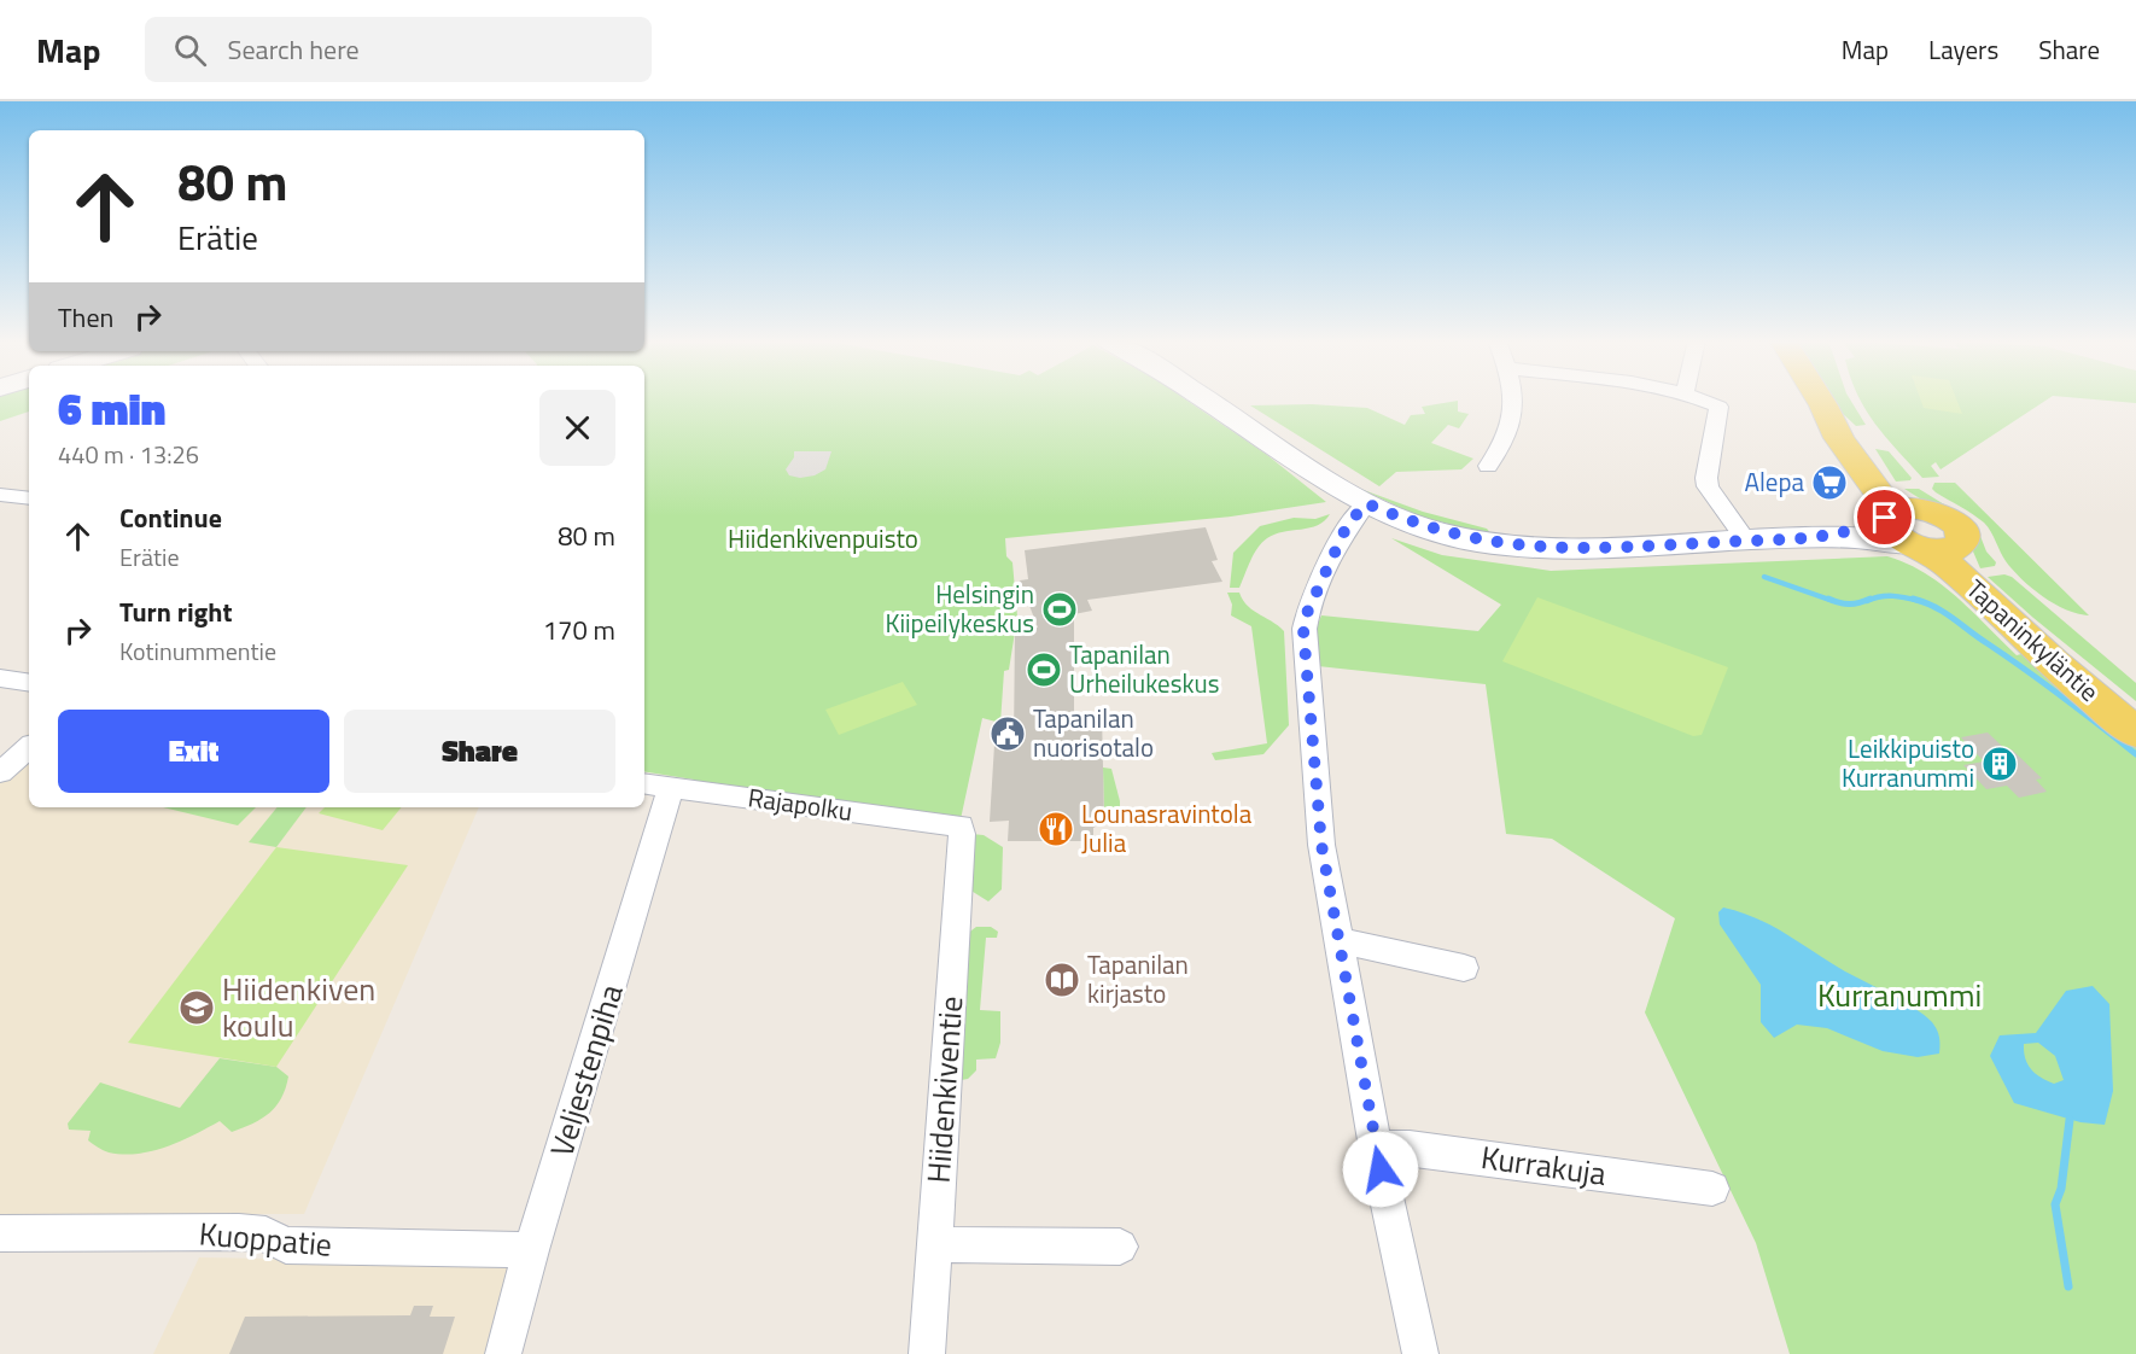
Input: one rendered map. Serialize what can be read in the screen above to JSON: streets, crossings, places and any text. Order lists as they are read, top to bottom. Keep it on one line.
{"streets":{"main road":["Tapaninkyläntie"],"street":["Rajapolku","Veljestenpiha","Hiidenkiventie","Kurrakuja","Kuoppatie"]},"crossings":[["Rajapolku","Veljestenpiha"],["Rajapolku","Hiidenkiventie"],["Veljestenpiha","Kuoppatie"]],"parks":["Hiidenkivenpuisto","Kurranummi"],"places":{"supermarket":["Alepa"],"sports":["Helsingin Kiipeilykeskus","Tapanilan Urheilukeskus"],"public building":["Tapanilan nuorisotalo"],"building":["Leikkipuisto Kurranummi"],"restaurant":["Lounasravintola Julia"],"library":["Tapanilan kirjasto"],"school or university":["Hiidenkiven koulu"]},"page":{"header":"Map","search":"Search here","nav":["Map","Layers","Share"],"turn":["80 m","Erätie"],"then":"Then","heading":["6 min","440 m · 13:26"],"list":[{"name":"Continue","note":"Erätie","value":"80 m"},{"name":"Turn right","note":"Kotinummentie","value":"170 m"}],"buttons":["Exit","Share"]}}
